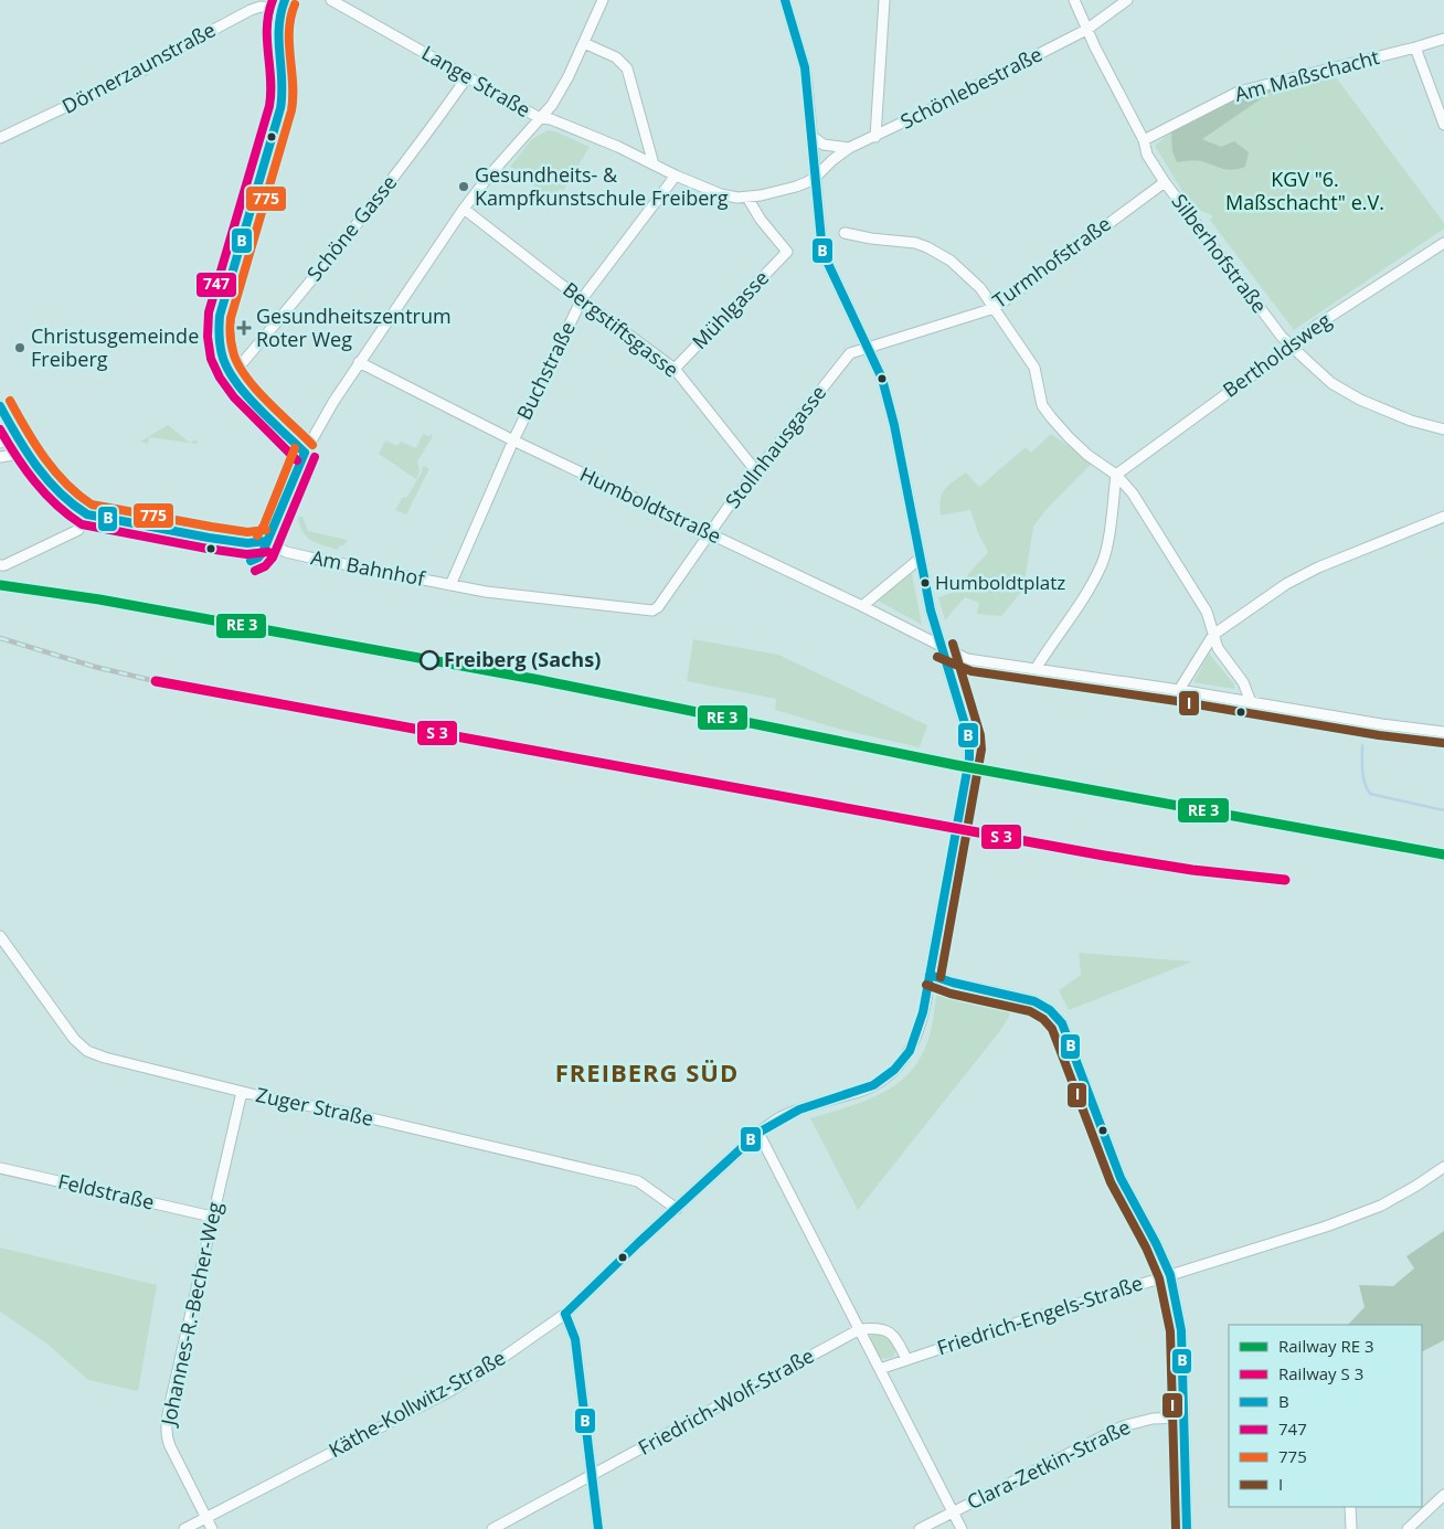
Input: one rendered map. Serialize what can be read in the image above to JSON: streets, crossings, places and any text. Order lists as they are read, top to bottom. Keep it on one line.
{"streets":{"street":["Dörnerzaunstraße","Am Maßschacht","Lange Straße","Schönlebestraße","Schöne Gasse","Silberhofstraße","Turmhofstraße","Mühlgasse","Bergstiftsgasse","Bertholdsweg","Buchstraße","Stollnhausgasse","Humboldtstraße","Am Bahnhof","Zuger Straße","Feldstraße","Johannes-R.-Becher-Weg","Friedrich-Engels-Straße","Friedrich-Wolf-Straße","Käthe-Kollwitz-Straße","Clara-Zetkin-Straße"]},"crossings":[["Am Maßschacht","Silberhofstraße"],["Lange Straße","Schönlebestraße"],["Lange Straße","Schöne Gasse"],["Lange Straße","Mühlgasse"],["Lange Straße","Buchstraße"],["Schönlebestraße","Silberhofstraße"],["Silberhofstraße","Turmhofstraße"],["Silberhofstraße","Bertholdsweg"],["Turmhofstraße","Stollnhausgasse"],["Mühlgasse","Bergstiftsgasse"],["Bergstiftsgasse","Buchstraße"],["Bergstiftsgasse","Stollnhausgasse"],["Buchstraße","Humboldtstraße"],["Buchstraße","Am Bahnhof"],["Stollnhausgasse","Humboldtstraße"],["Stollnhausgasse","Am Bahnhof"],["Zuger Straße","Johannes-R.-Becher-Weg"],["Zuger Straße","Käthe-Kollwitz-Straße"],["Feldstraße","Johannes-R.-Becher-Weg"],["Johannes-R.-Becher-Weg","Käthe-Kollwitz-Straße"]],"districts":["FREIBERG SÜD"],"parks":["KGV \"6. Maßschacht\" e.V."],"places":{"other":["Gesundheits- & Kampfkunstschule Freiberg","Christusgemeinde Freiberg","Humboldtplatz","Freiberg (Sachs)"],"health":["Gesundheitszentrum Roter Weg"]},"lines":["transit line B","transit line 747","transit line 775","transit line I"],"legend":["Railway RE 3","Railway S 3","B","747","775","I"]}
